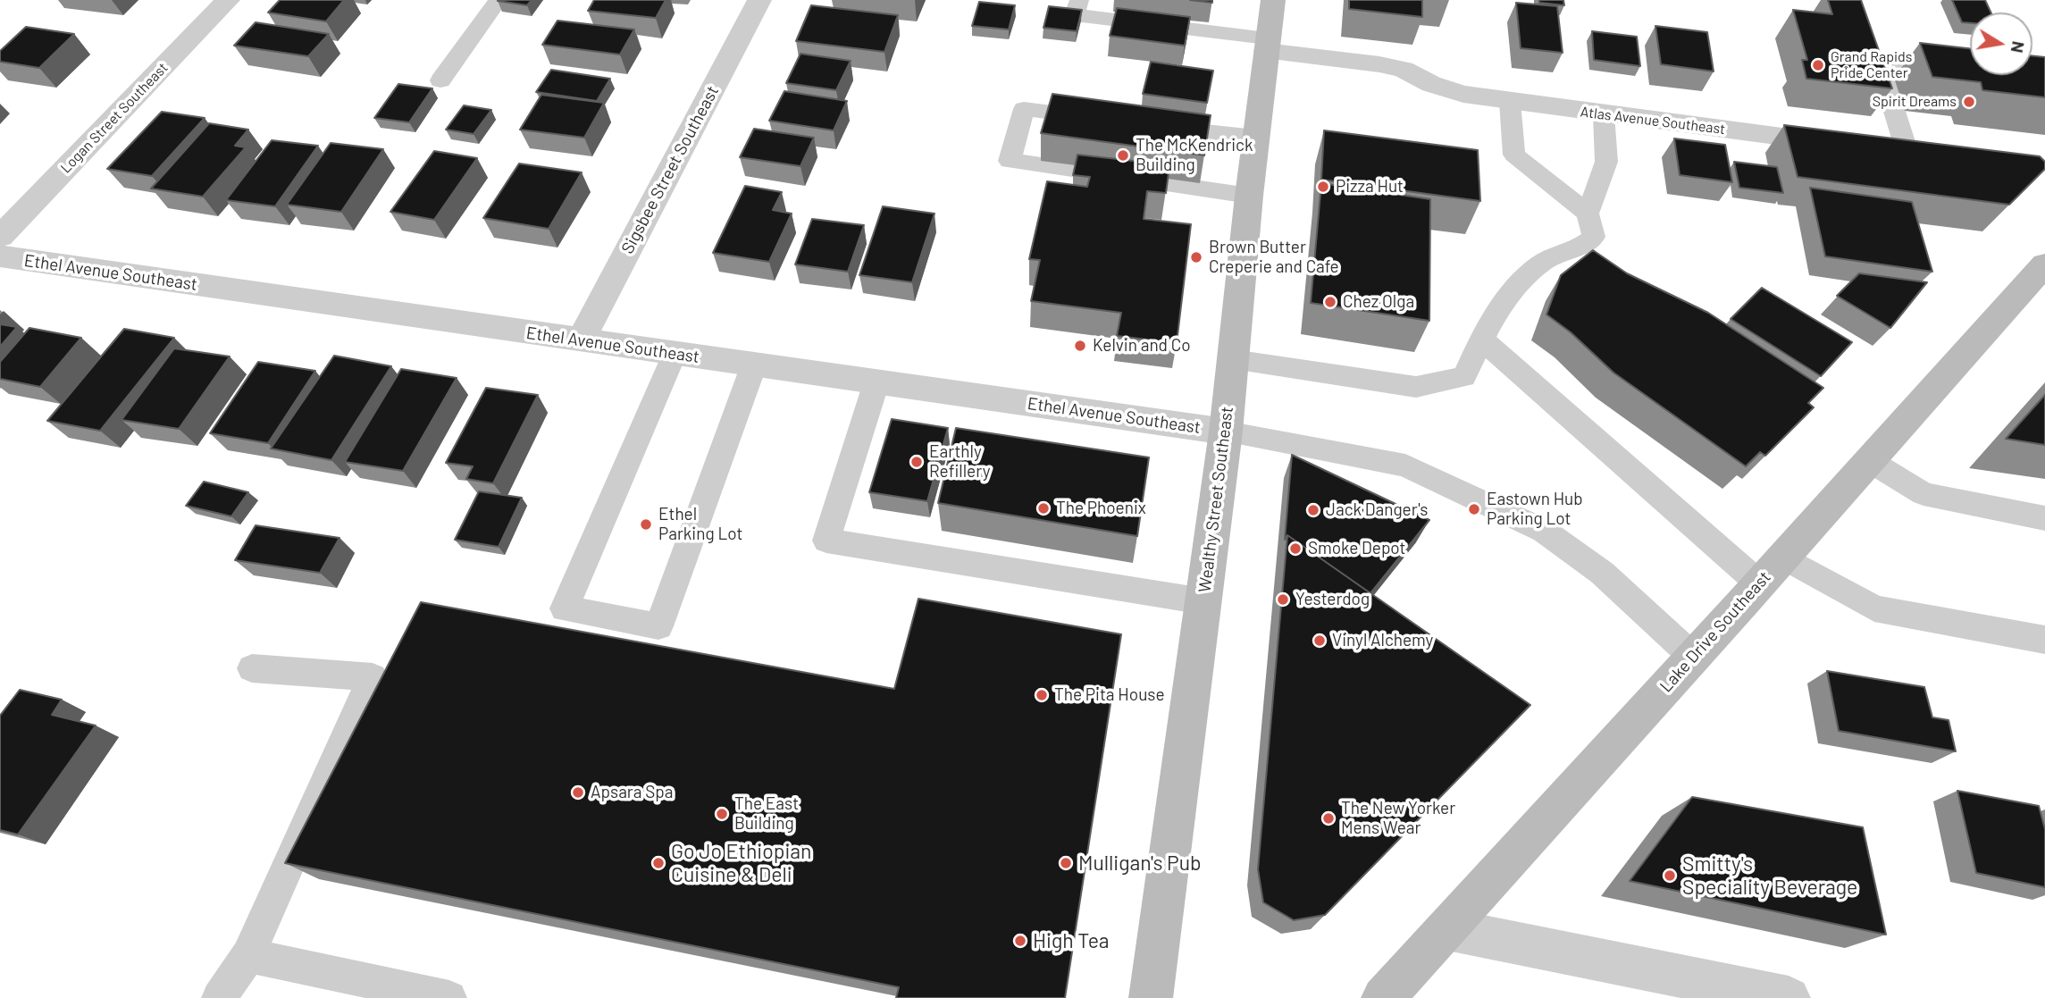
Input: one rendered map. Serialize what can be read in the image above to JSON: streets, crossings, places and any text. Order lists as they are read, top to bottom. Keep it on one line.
{"streets":{"main road":["Wealthy Street Southeast","Lake Drive Southeast"],"street":["Logan Street Southeast","Atlas Avenue Southeast","Sigsbee Street Southeast","Ethel Avenue Southeast"]},"crossings":[["Atlas Avenue Southeast","Wealthy Street Southeast"],["Sigsbee Street Southeast","Ethel Avenue Southeast"],["Ethel Avenue Southeast","Wealthy Street Southeast"]],"places":["Grand Rapids Pride Center","Spirit Dreams","The McKendrick Building","Pizza Hut","Brown Butter Creperie and Cafe","Chez Olga","Kelvin and Co","Earthly Refillery","The Phoenix","Eastown Hub Parking Lot","Jack Danger's","Ethel Parking Lot","Smoke Depot","Yesterdog","Vinyl Alchemy","The Pita House","Apsara Spa","The East Building","The New Yorker Mens Wear","Go Jo Ethiopian Cuisine & Deli","Mulligan's Pub","Smitty's Speciality Beverage","High Tea"],"north":"right"}
